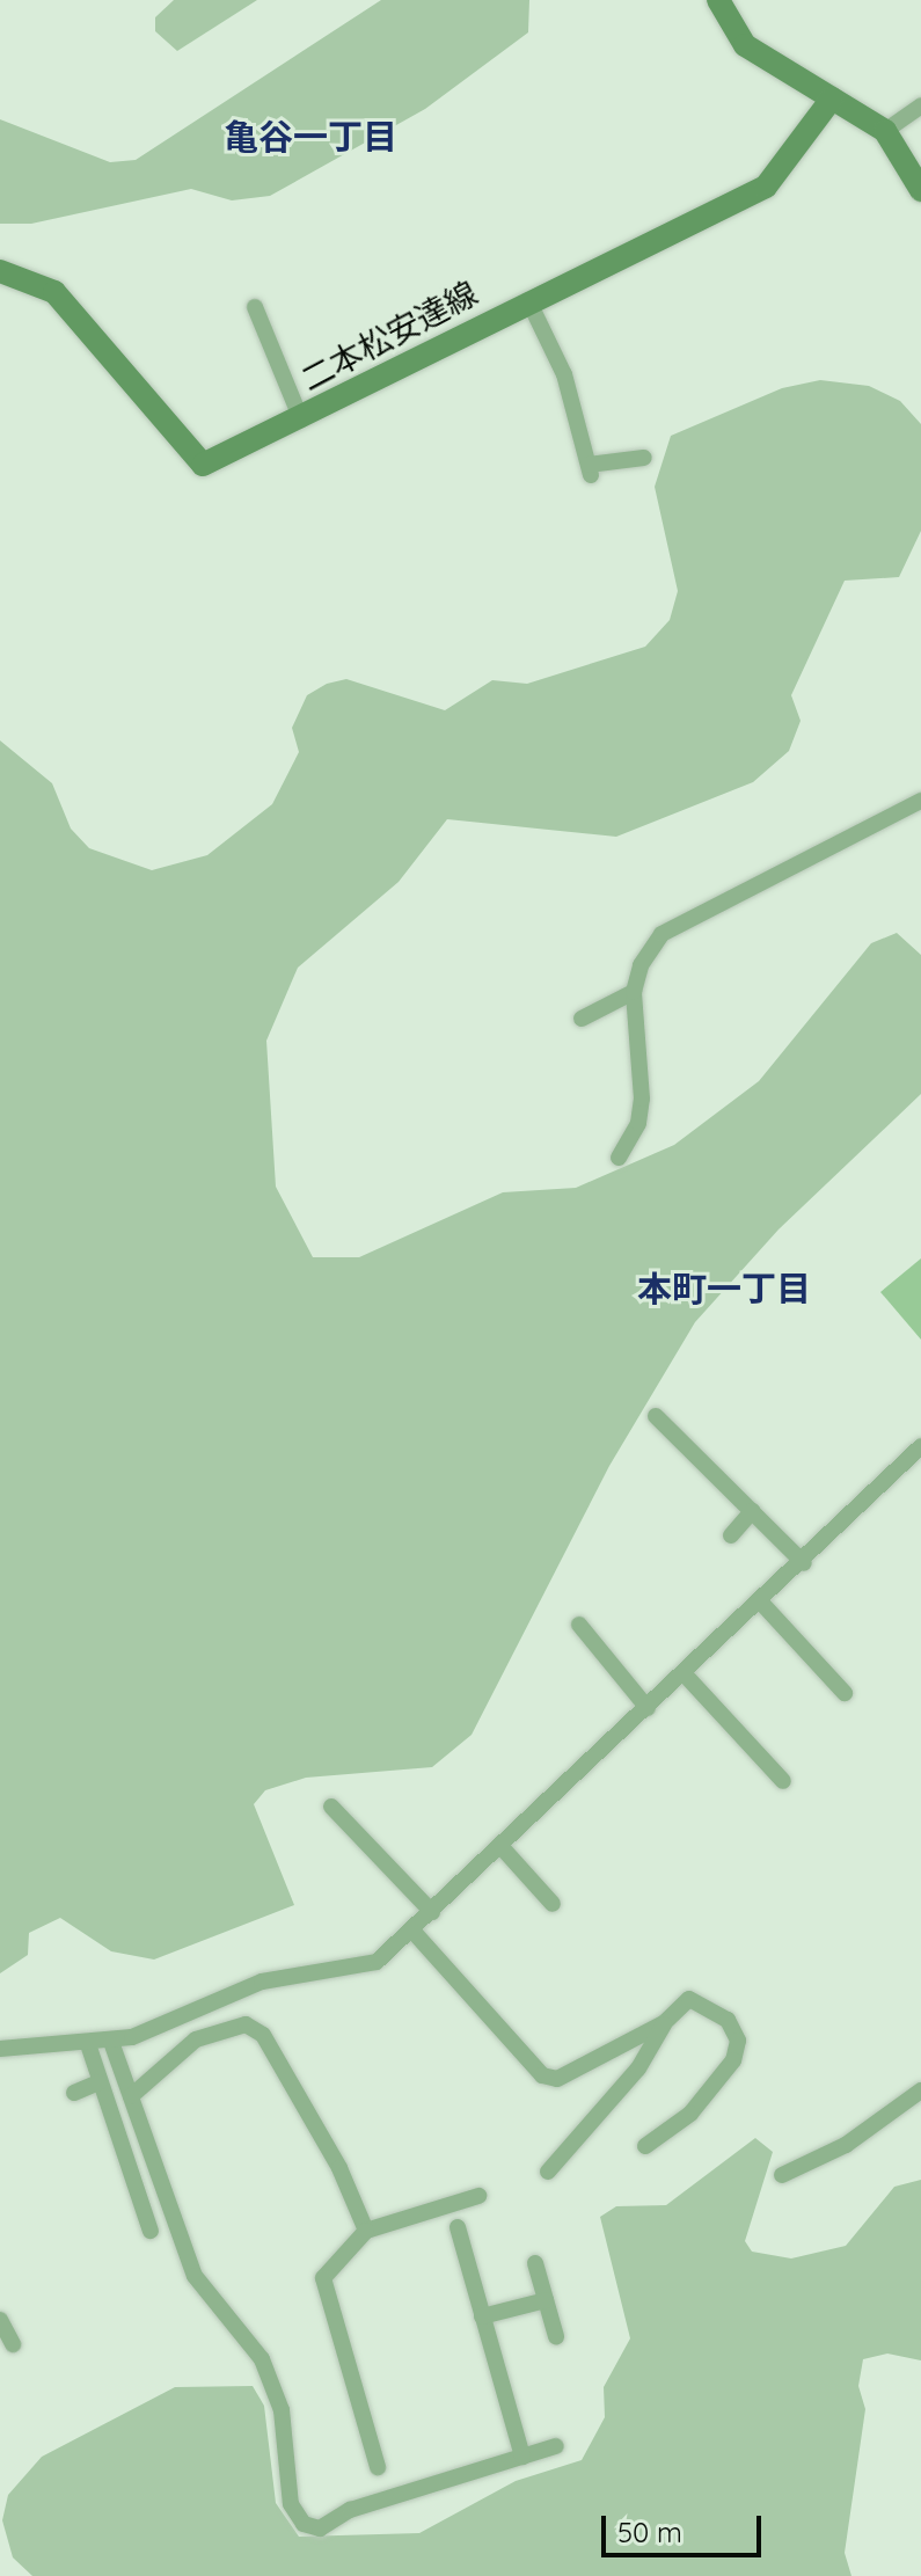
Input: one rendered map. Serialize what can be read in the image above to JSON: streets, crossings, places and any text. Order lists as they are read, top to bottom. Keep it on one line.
{"streets":{"main road":["二本松安達線"]},"districts":["亀谷一丁目","本町一丁目"],"scale_bar":"50 m"}
